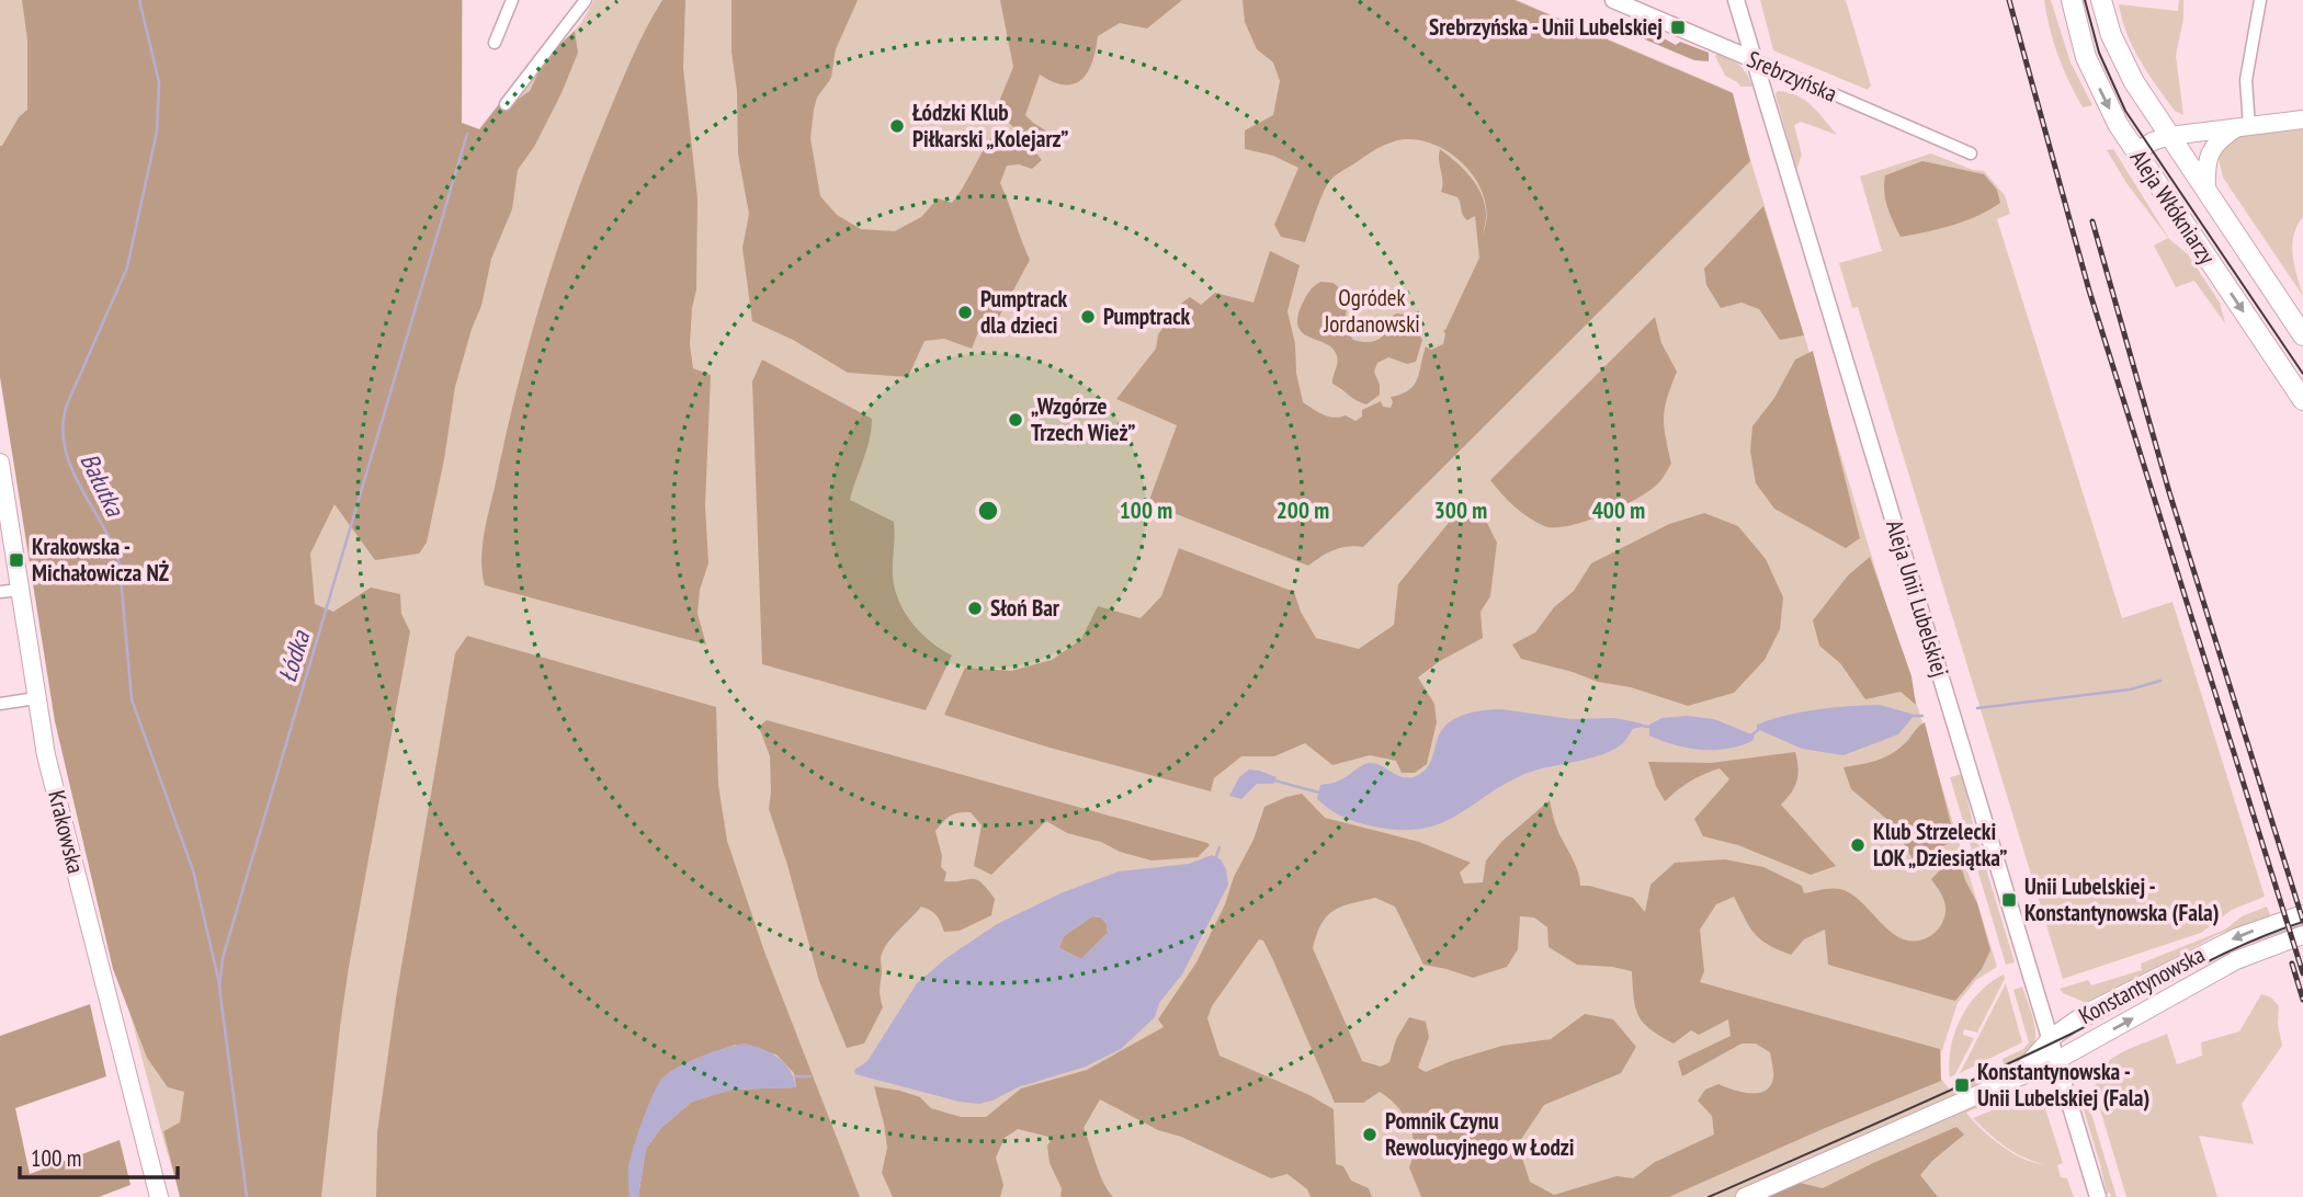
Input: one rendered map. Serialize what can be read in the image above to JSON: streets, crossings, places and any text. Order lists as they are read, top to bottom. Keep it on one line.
{"streets":{"main road":["Aleja Włókniarzy","Krakowska","Konstantynowska"],"street":["Srebrzyńska","Aleja Unii Lubelskiej"]},"crossings":[["Srebrzyńska","Aleja Unii Lubelskiej"],["Aleja Unii Lubelskiej","Konstantynowska"]],"water":["Bałutka","Łódka"],"parks":["Ogródek Jordanowski"],"places":{"transit":["Srebrzyńska - Unii Lubelskiej","Krakowska - Michałowicza NŻ","Unii Lubelskiej - Konstantynowska (Fala)","Konstantynowska - Unii Lubelskiej (Fala)"],"other":["Łódzki Klub Piłkarski „Kolejarz”","Pumptrack dla dzieci","Pumptrack","„Wzgórze Trzech Wież”","Słoń Bar","Klub Strzelecki LOK „Dziesiątka”","Pomnik Czynu Rewolucyjnego w Łodzi"]},"scale_bar":"100 m","rings":["100 m","200 m","300 m","400 m"]}
